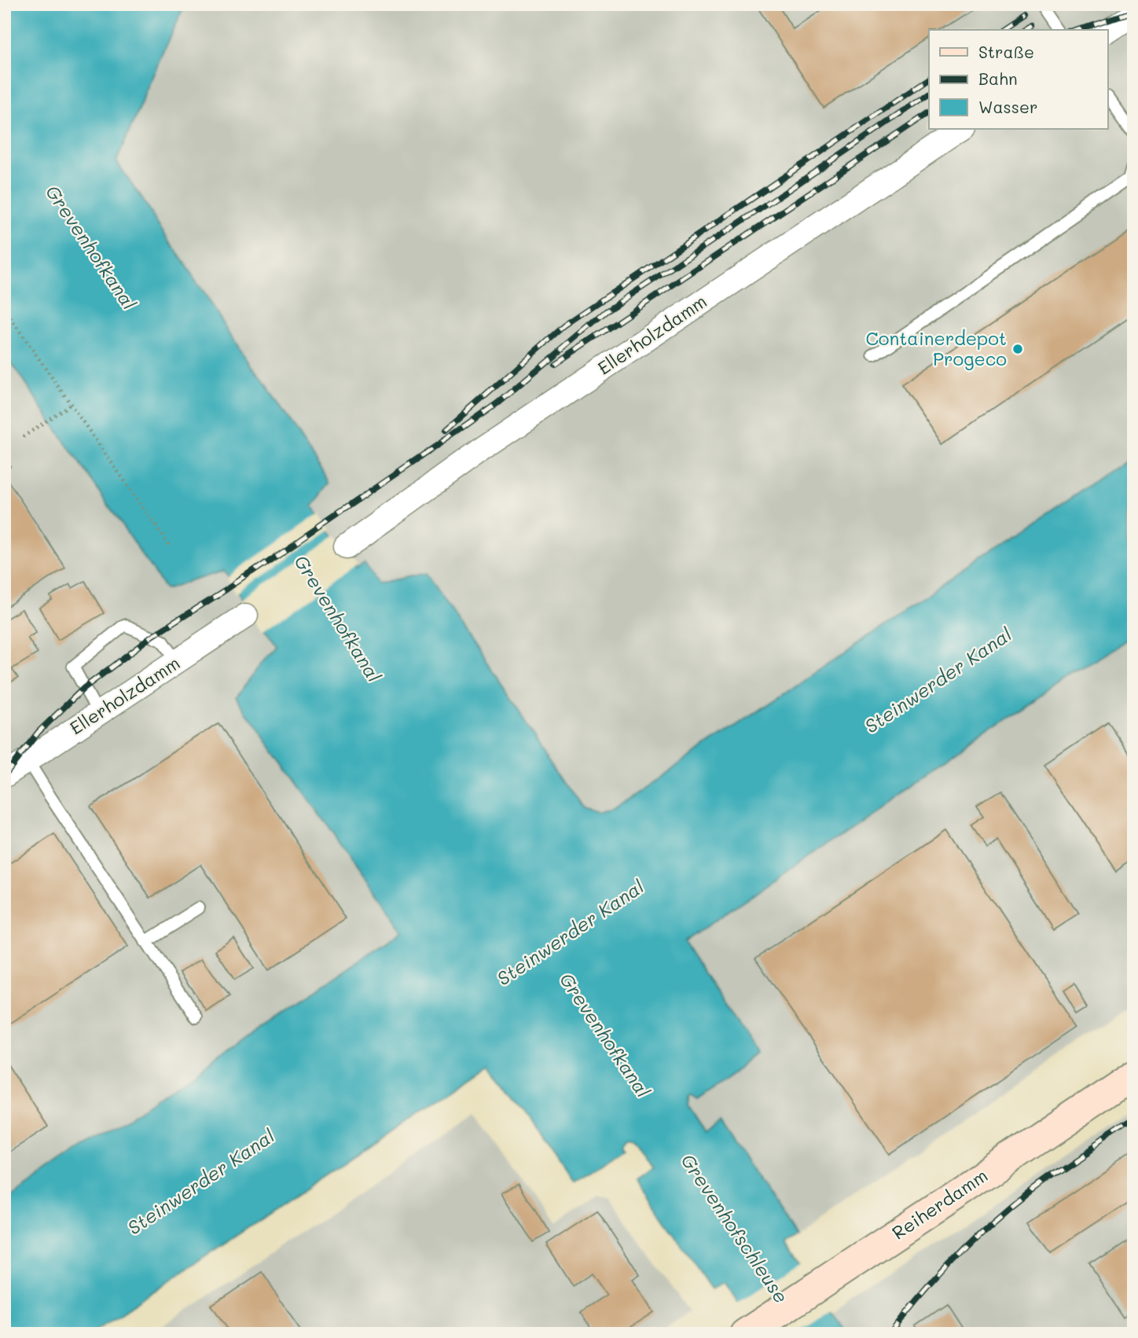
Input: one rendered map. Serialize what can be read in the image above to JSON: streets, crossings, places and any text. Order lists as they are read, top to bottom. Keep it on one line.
{"streets":{"street":["Ellerholzdamm","Reiherdamm"]},"water":["Grevenhofkanal","Steinwerder Kanal","Grevenhofschleuse"],"places":["Containerdepot Progeco"],"legend":["Straße","Bahn","Wasser"]}
